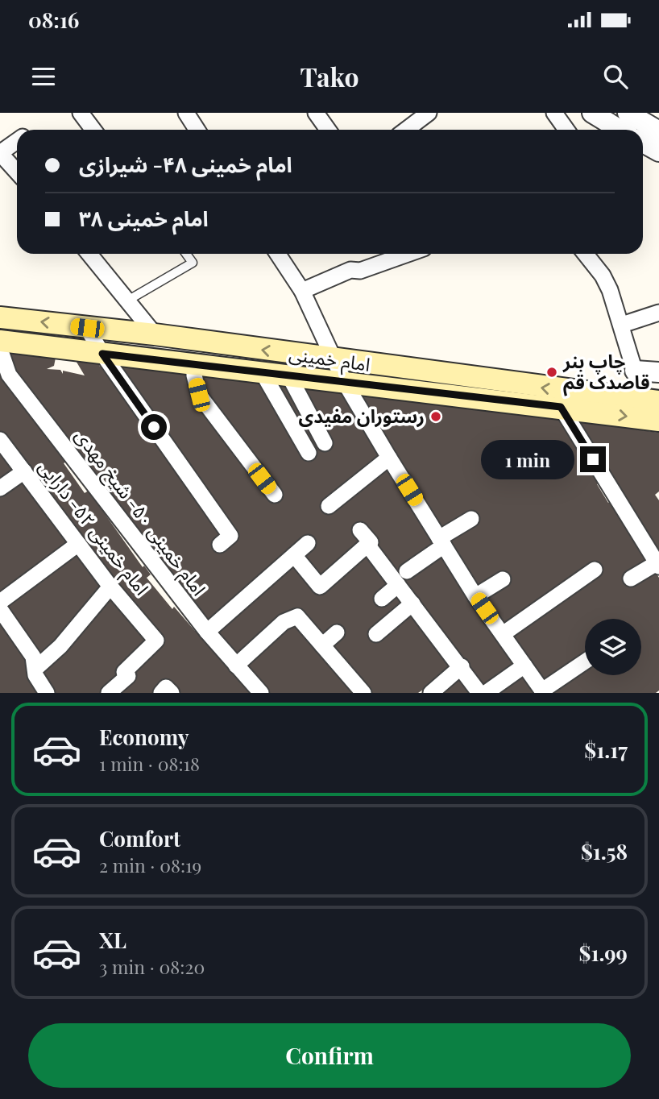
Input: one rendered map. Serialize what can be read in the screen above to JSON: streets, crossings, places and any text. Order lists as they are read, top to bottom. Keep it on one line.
{"streets":{"main road":["امام خمینی"],"street":["امام خمینی ۵۰- شیخ مهدی","امام خمینی ۵۲- دارایی"]},"places":["چاپ بنر قاصدک قم","رستوران مفیدی"],"page":{"status":"08:16","header":"Tako","banner":["امام خمینی ۴۸- شیرازی","امام خمینی ۳۸"],"bubble":"1 min","list":[{"name":"Economy","note":"1 min · 08:18","value":"$1.17"},{"name":"Comfort","note":"2 min · 08:19","value":"$1.58"},{"name":"XL","note":"3 min · 08:20","value":"$1.99"}],"buttons":"Confirm"}}
